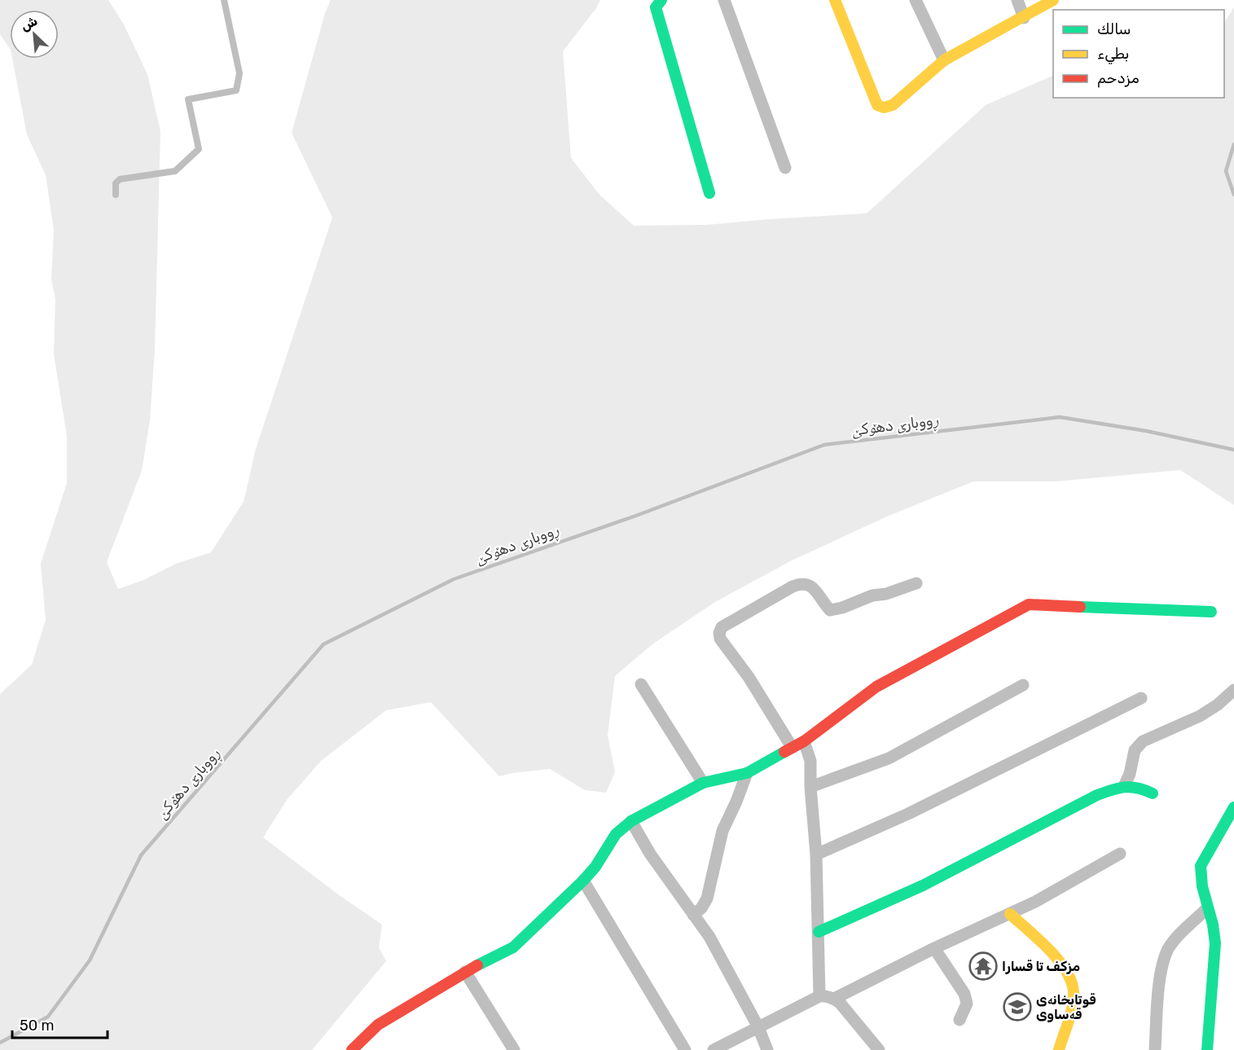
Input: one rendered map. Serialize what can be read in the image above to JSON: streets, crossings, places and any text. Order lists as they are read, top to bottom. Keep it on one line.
{"water":["ڕووبارێ دهۆكێ"],"places":{"temple":["مزكف تا قسارا"],"school or university":["قوتابخانەی قەساوی"]},"legend":["سالك","بطيء","مزدحم"],"scale_bar":"50 m","north":"top left"}
